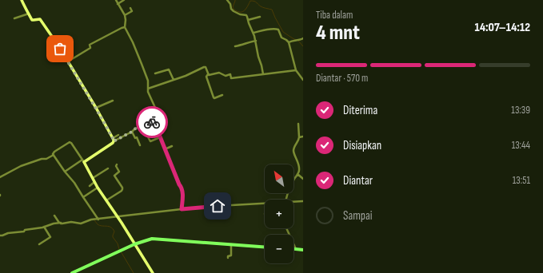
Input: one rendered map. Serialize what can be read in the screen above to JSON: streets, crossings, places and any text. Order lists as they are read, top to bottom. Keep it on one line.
{"north":"top left","page":{"heading":["4 mnt","Tiba dalam","14:07–14:12"],"bar":"Diantar · 570 m","list":[["Diterima","13:39"],["Disiapkan","13:44"],["Diantar","13:51"],"Sampai"],"map_buttons":["+","−"]}}
